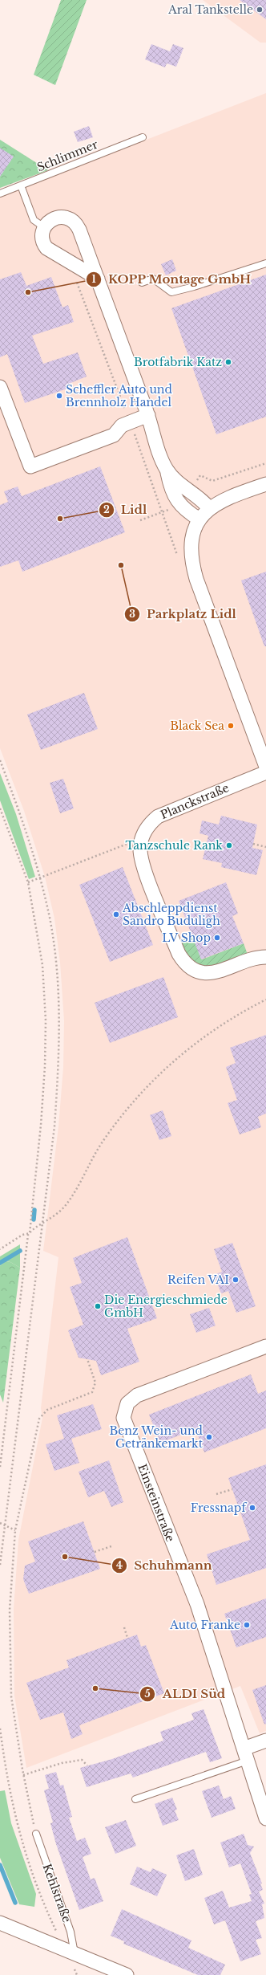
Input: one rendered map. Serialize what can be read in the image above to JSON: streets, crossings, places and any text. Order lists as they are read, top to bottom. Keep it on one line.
{"streets":{"street":["Planckstraße","Einsteinstraße"],"lane":["Schlimmer","Kehlstraße"]},"places":["Aral Tankstelle","KOPP Montage GmbH","Brotfabrik Katz","Scheffler Auto und Brennholz Handel","Lidl","Parkplatz Lidl","Black Sea","Tanzschule Rank","Abschleppdienst Sandro Buduligh","LV Shop","Reifen VAI","Die Energieschmiede GmbH","Benz Wein- und Getränkemarkt","Fressnapf","Schuhmann","Auto Franke","ALDI Süd"]}
